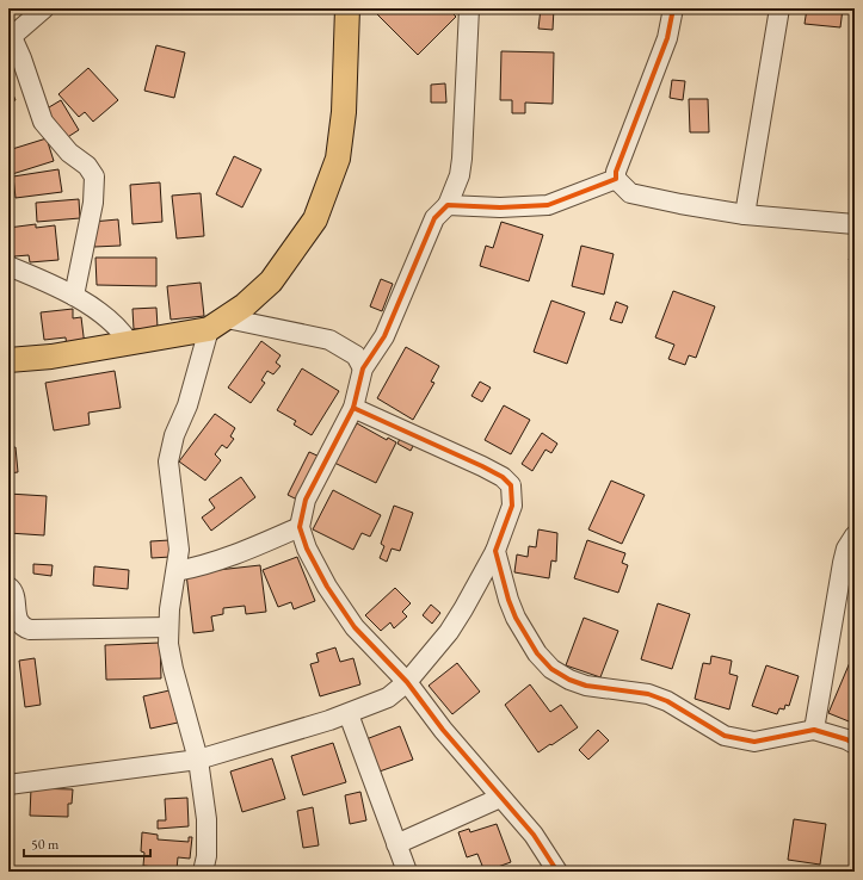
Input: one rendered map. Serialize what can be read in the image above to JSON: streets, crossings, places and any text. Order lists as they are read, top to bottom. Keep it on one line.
{"scale_bar":"50 m"}
